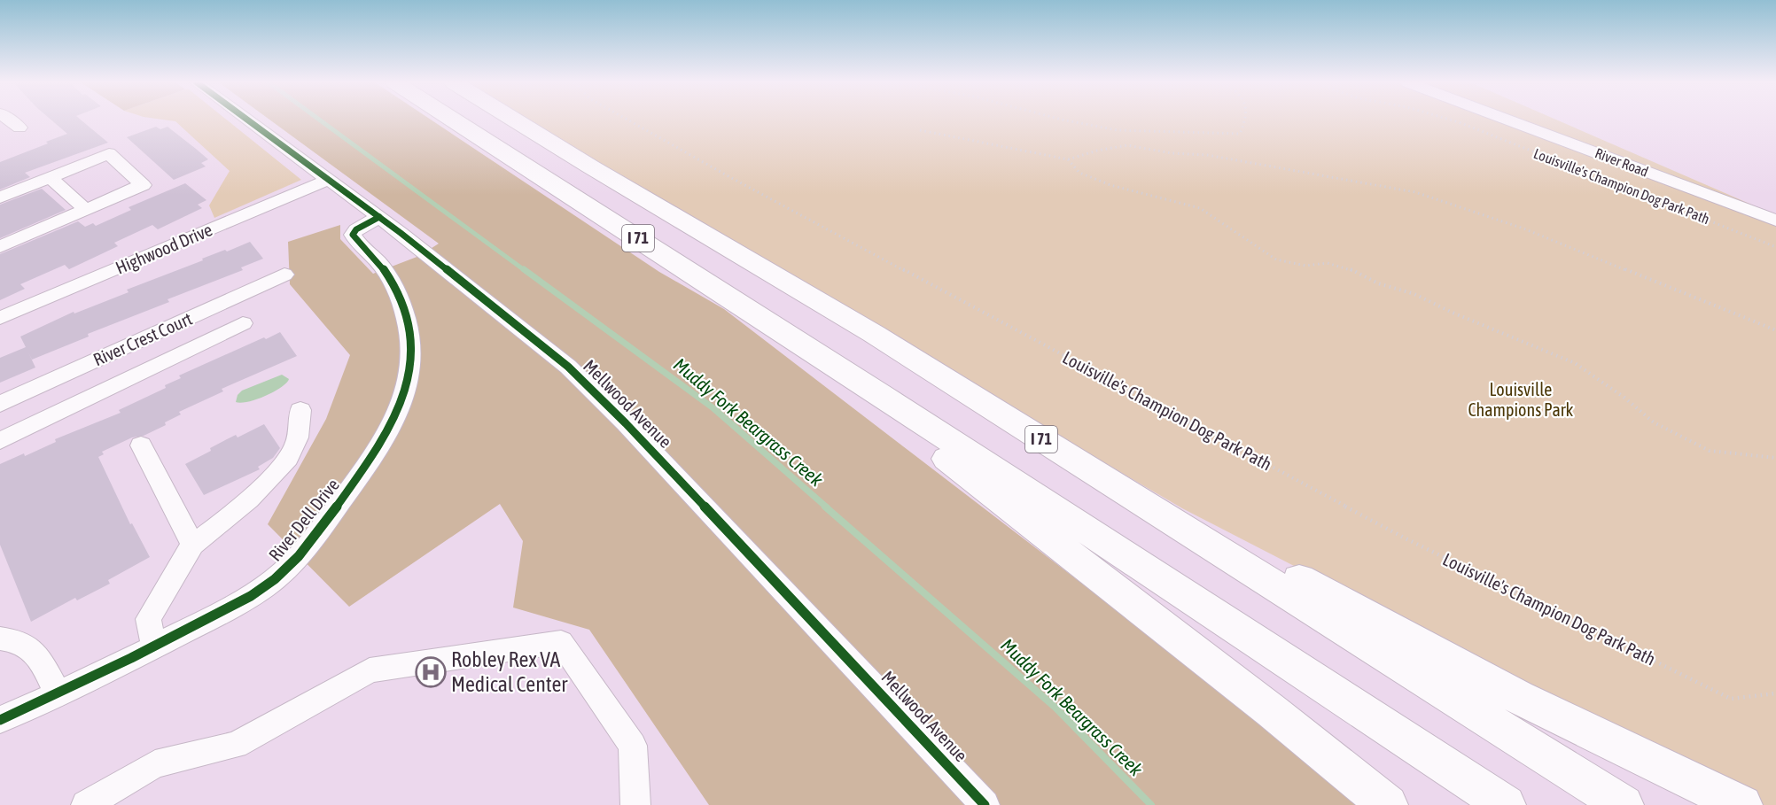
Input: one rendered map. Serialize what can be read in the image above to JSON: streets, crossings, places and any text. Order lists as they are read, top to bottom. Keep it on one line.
{"streets":{"highway":["I 71"],"street":["River Road","Highwood Drive","River Crest Court","Mellwood Avenue","River Dell Drive"],"path":["Louisville's Champion Dog Park Path"]},"crossings":[["Highwood Drive","Mellwood Avenue"],["Mellwood Avenue","River Dell Drive"]],"water":["Muddy Fork Beargrass Creek"],"parks":["Louisville Champions Park"],"places":{"hospital":["Robley Rex VA Medical Center"]}}
